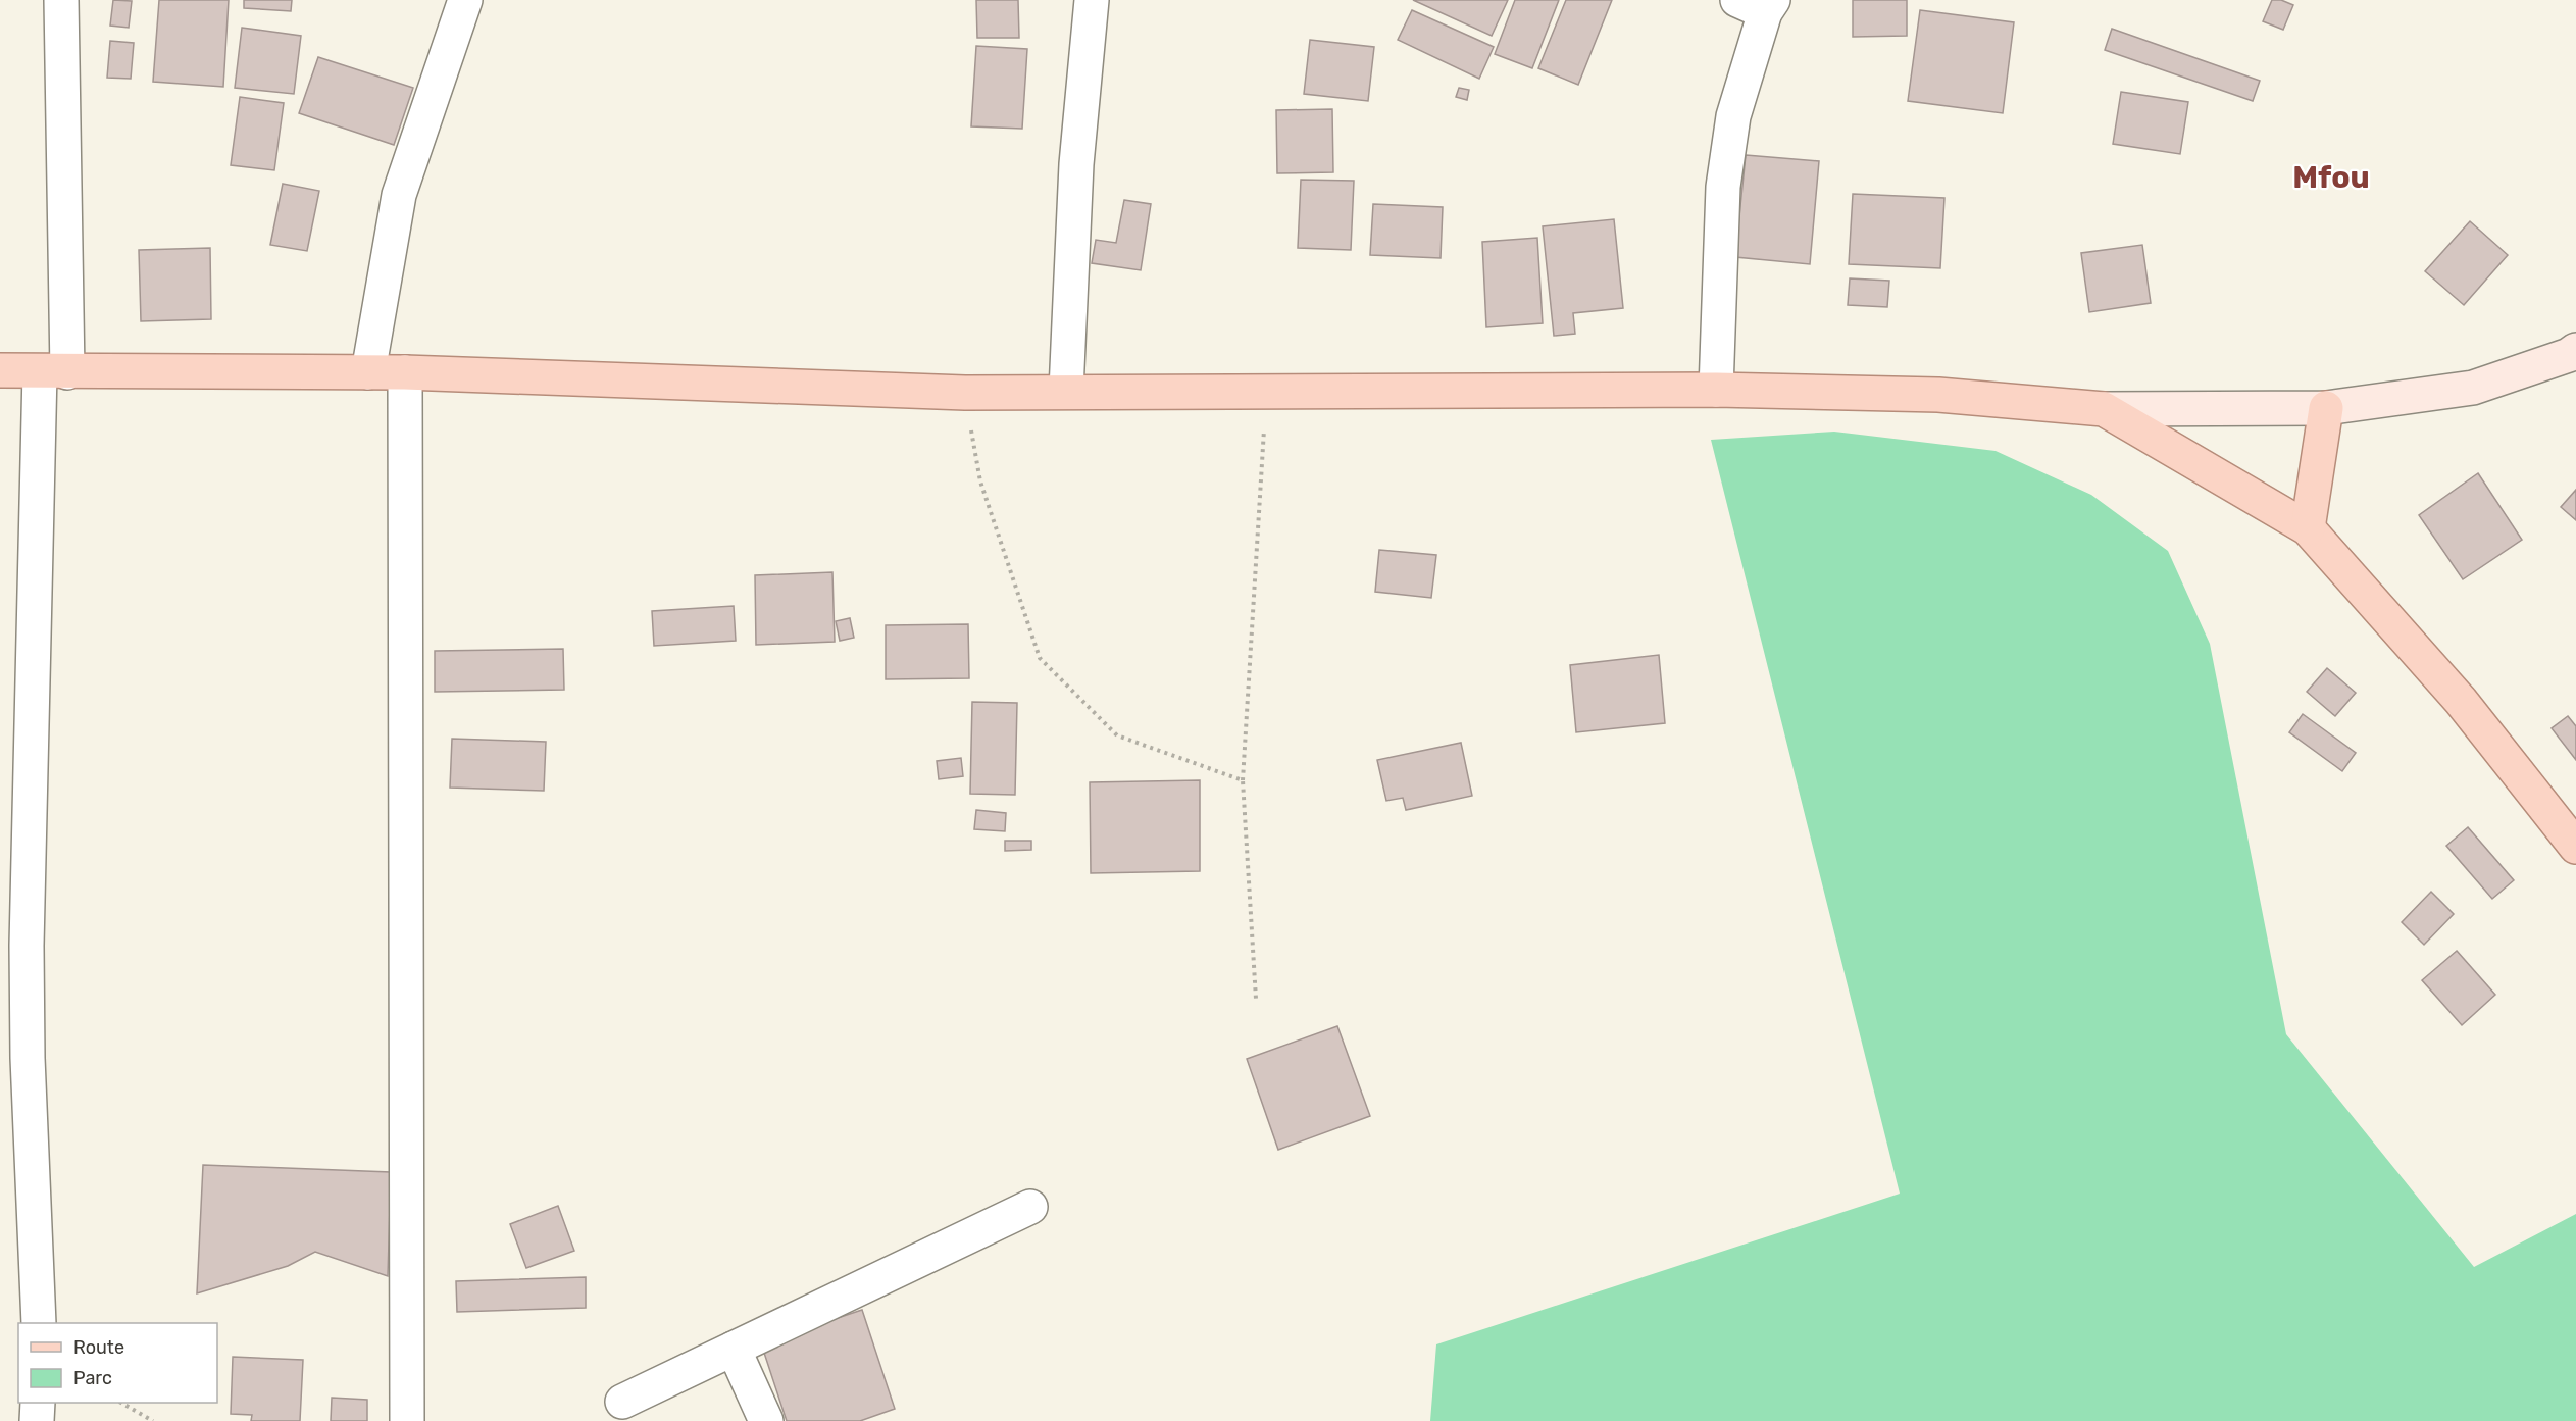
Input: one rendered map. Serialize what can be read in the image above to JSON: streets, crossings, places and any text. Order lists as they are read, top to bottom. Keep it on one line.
{"districts":["Mfou"],"legend":["Route","Parc"]}
